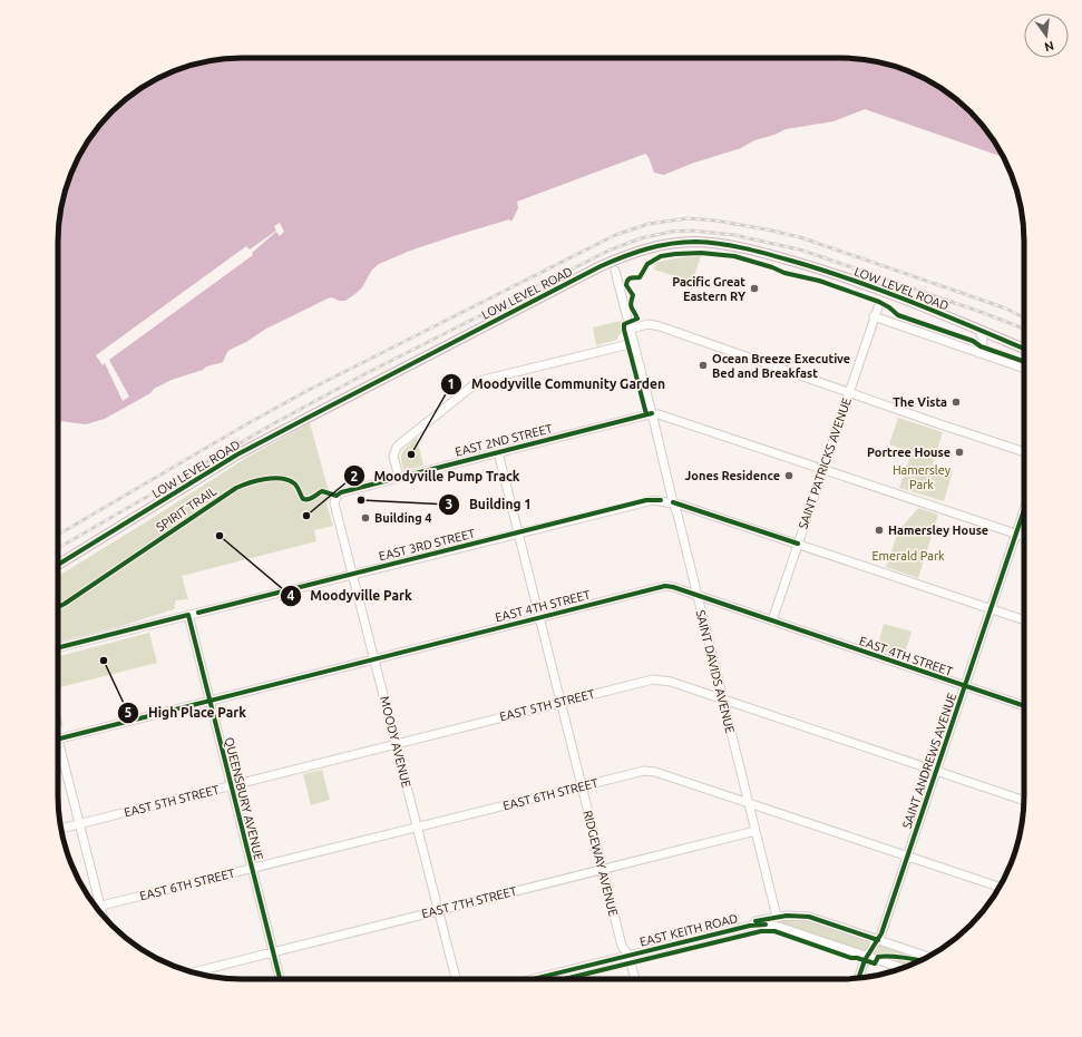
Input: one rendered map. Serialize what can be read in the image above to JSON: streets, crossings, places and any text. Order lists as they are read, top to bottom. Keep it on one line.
{"streets":{"main road":["LOW LEVEL ROAD"],"street":["EAST 2ND STREET","SAINT PATRICKS AVENUE","EAST 3RD STREET","EAST 4TH STREET","SAINT DAVIDS AVENUE","EAST 5TH STREET","MOODY AVENUE","SAINT ANDREWS AVENUE","EAST 6TH STREET","QUEENSBURY AVENUE","RIDGEWAY AVENUE","EAST 7TH STREET","EAST KEITH ROAD"],"cycle path":["SPIRIT TRAIL"]},"crossings":[["EAST 2ND STREET","SAINT PATRICKS AVENUE"],["EAST 2ND STREET","SAINT DAVIDS AVENUE"],["EAST 2ND STREET","MOODY AVENUE"],["EAST 2ND STREET","SAINT ANDREWS AVENUE"],["EAST 2ND STREET","RIDGEWAY AVENUE"],["SAINT PATRICKS AVENUE","EAST 3RD STREET"],["SAINT PATRICKS AVENUE","EAST 4TH STREET"],["EAST 3RD STREET","SAINT DAVIDS AVENUE"],["EAST 3RD STREET","MOODY AVENUE"],["EAST 3RD STREET","SAINT ANDREWS AVENUE"],["EAST 3RD STREET","QUEENSBURY AVENUE"],["EAST 3RD STREET","RIDGEWAY AVENUE"],["EAST 4TH STREET","SAINT DAVIDS AVENUE"],["EAST 4TH STREET","MOODY AVENUE"],["EAST 4TH STREET","SAINT ANDREWS AVENUE"],["EAST 4TH STREET","QUEENSBURY AVENUE"],["EAST 4TH STREET","RIDGEWAY AVENUE"],["SAINT DAVIDS AVENUE","EAST 5TH STREET"],["SAINT DAVIDS AVENUE","EAST 6TH STREET"],["SAINT DAVIDS AVENUE","EAST 7TH STREET"],["SAINT DAVIDS AVENUE","EAST KEITH ROAD"],["EAST 5TH STREET","MOODY AVENUE"],["EAST 5TH STREET","SAINT ANDREWS AVENUE"],["EAST 5TH STREET","QUEENSBURY AVENUE"],["EAST 5TH STREET","RIDGEWAY AVENUE"],["MOODY AVENUE","EAST 6TH STREET"],["MOODY AVENUE","EAST 7TH STREET"],["SAINT ANDREWS AVENUE","EAST 6TH STREET"],["SAINT ANDREWS AVENUE","EAST KEITH ROAD"],["EAST 6TH STREET","QUEENSBURY AVENUE"],["EAST 6TH STREET","RIDGEWAY AVENUE"],["QUEENSBURY AVENUE","EAST 7TH STREET"],["RIDGEWAY AVENUE","EAST 7TH STREET"],["RIDGEWAY AVENUE","EAST KEITH ROAD"]],"parks":["Hamersley Park","Emerald Park"],"places":["Pacific Great Eastern RY","Ocean Breeze Executive Bed and Breakfast","The Vista","Portree House","Moodyville Community Garden","Jones Residence","Building 1","Moodyville Pump Track","Building 4","Hamersley House","Moodyville Park","High Place Park"],"north":"bottom"}
